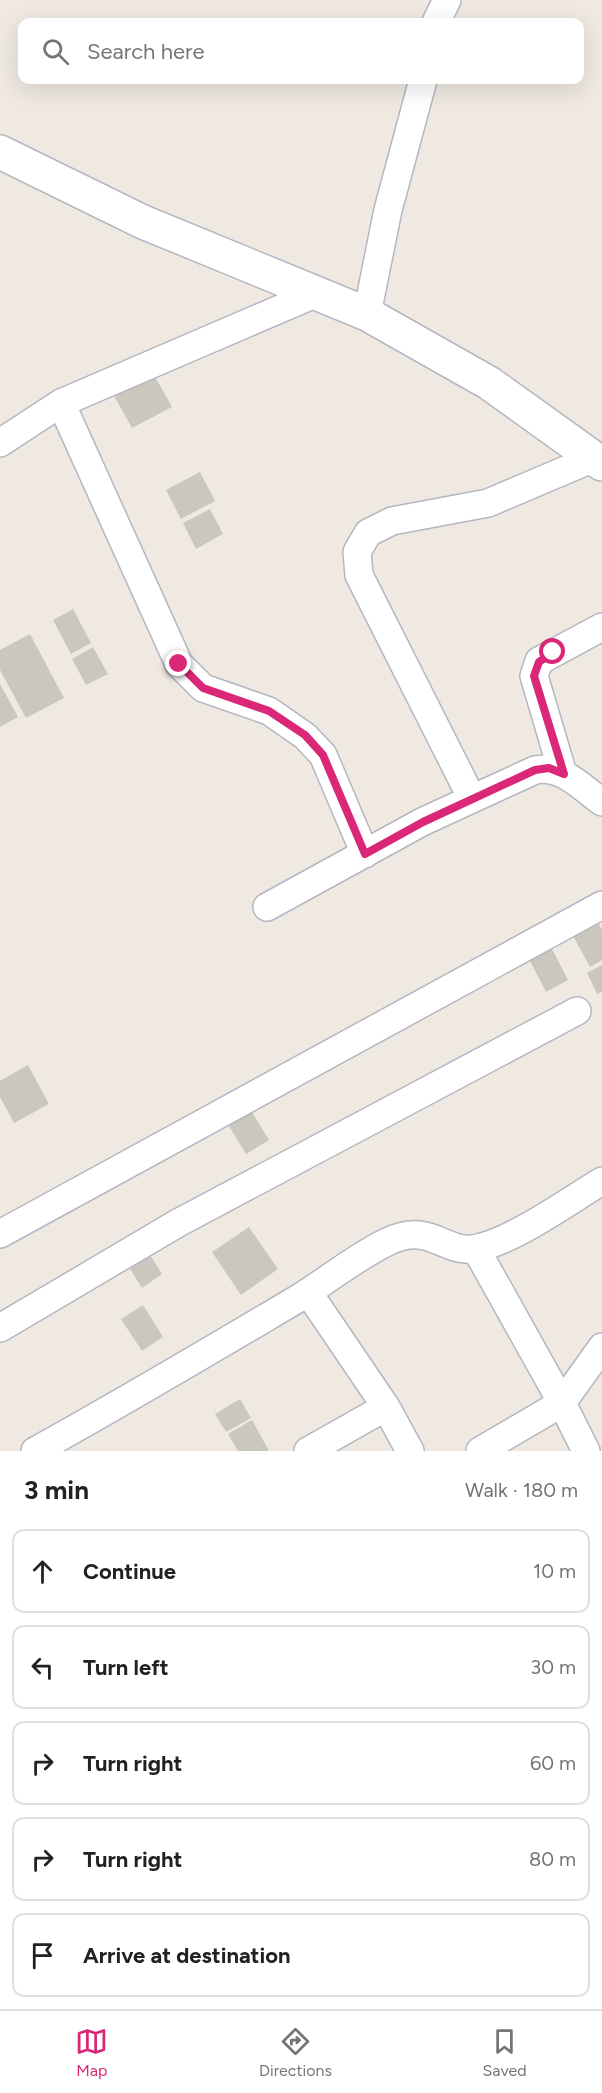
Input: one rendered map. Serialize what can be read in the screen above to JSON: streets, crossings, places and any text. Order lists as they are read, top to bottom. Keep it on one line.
{"page":{"search":"Search here","heading":["3 min","Walk · 180 m"],"list":[["Continue","10 m"],["Turn left","30 m"],["Turn right","60 m"],["Turn right","80 m"],"Arrive at destination"],"nav":["Map","Directions","Saved"]}}
